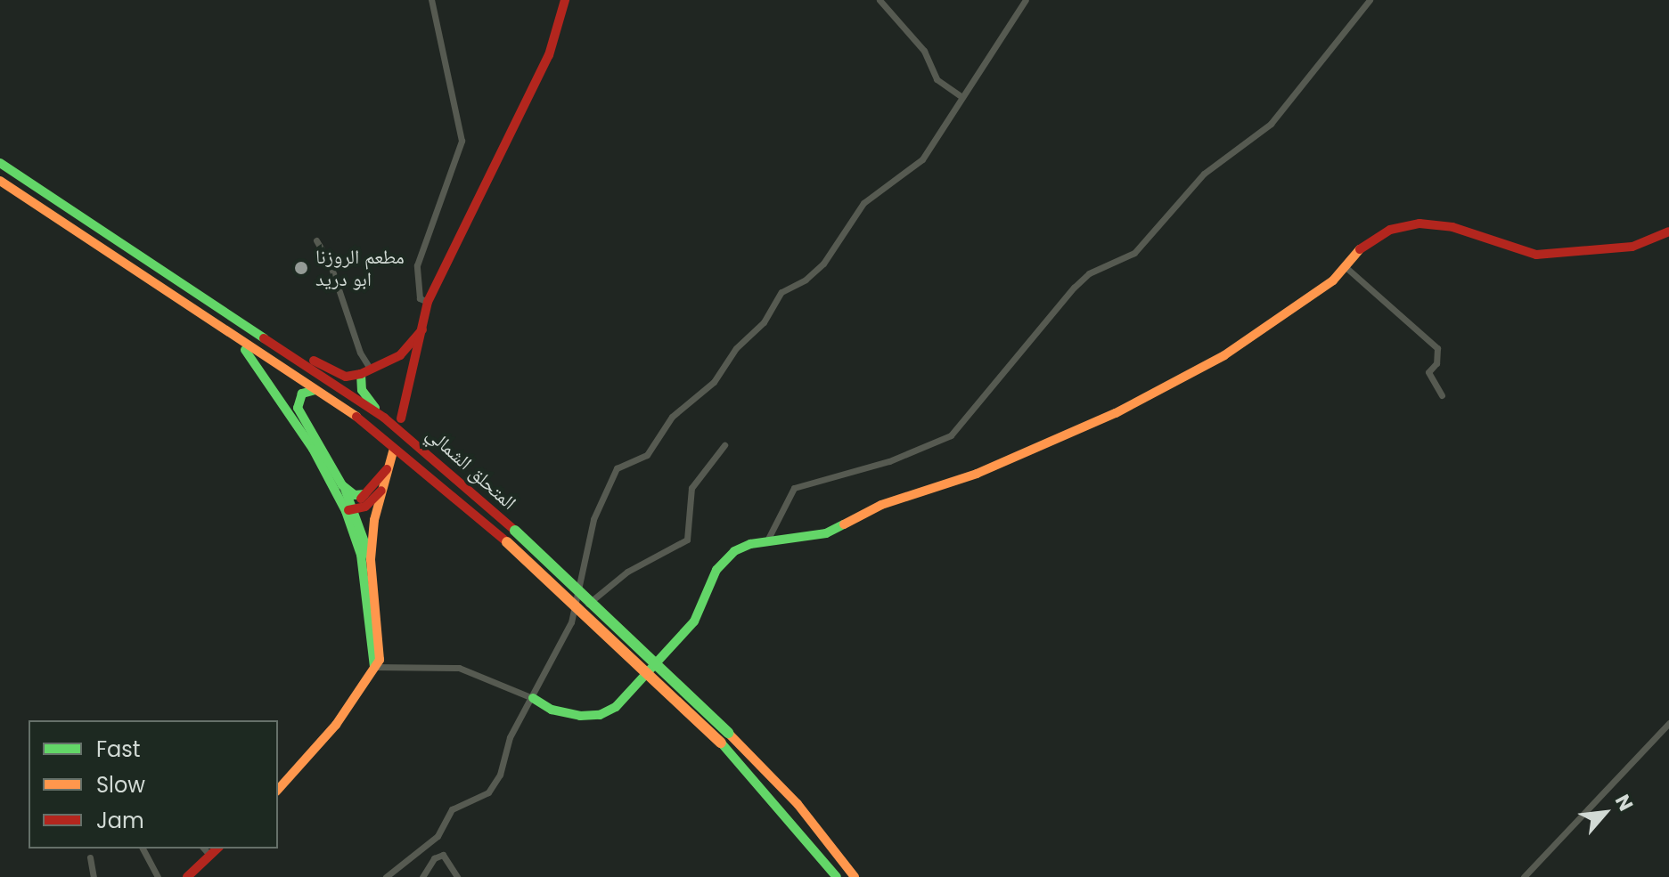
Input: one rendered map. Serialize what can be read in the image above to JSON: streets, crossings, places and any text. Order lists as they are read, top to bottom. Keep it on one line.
{"streets":{"main road":["المتحلق الشمالي"]},"places":["مطعم الروزنا ابو دريد"],"legend":["Fast","Slow","Jam"],"north":"top right"}
